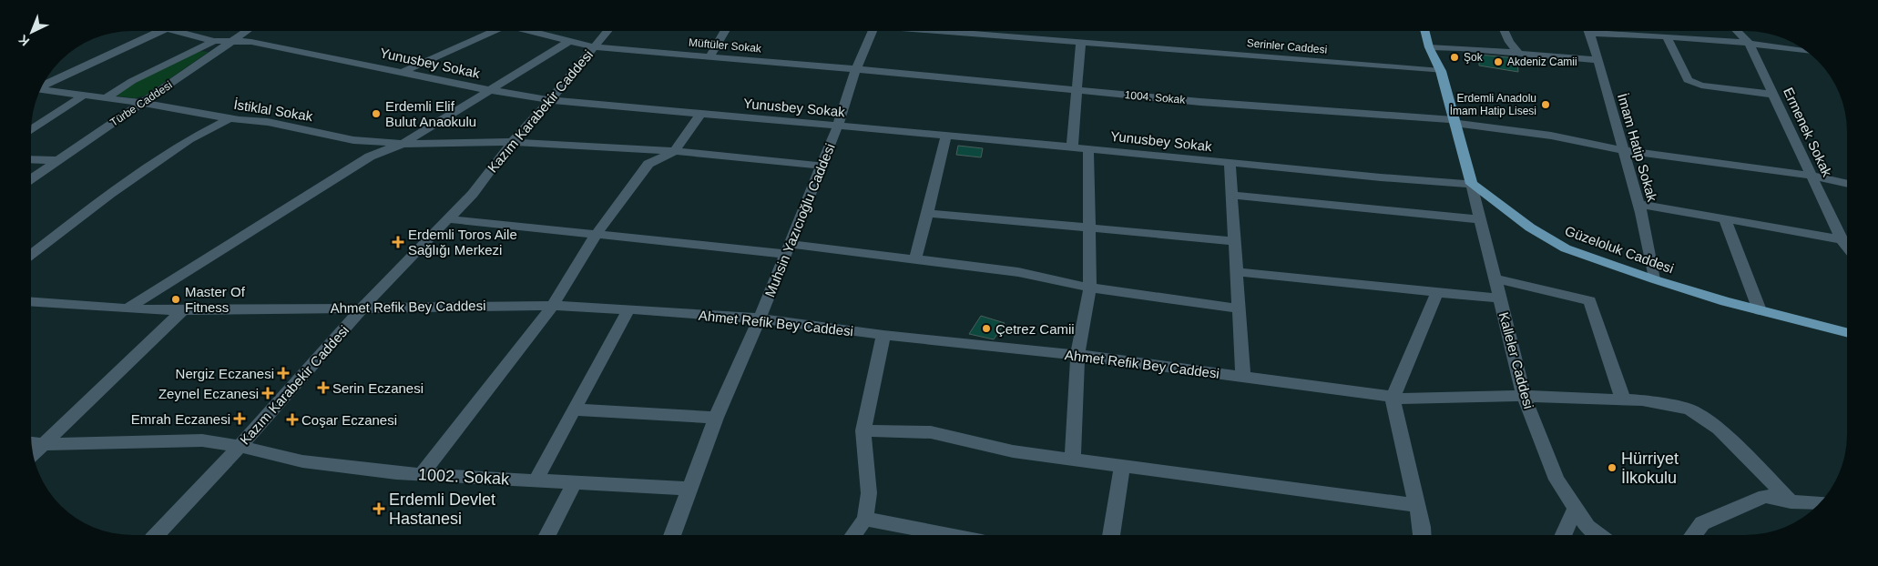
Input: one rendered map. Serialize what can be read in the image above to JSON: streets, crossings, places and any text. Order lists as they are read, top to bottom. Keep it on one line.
{"streets":{"main road":["Güzeloluk Caddesi"],"street":["Müftüler Sokak","Serinler Caddesi","Yunusbey Sokak","1004. Sokak","Türbe Caddesi","İstiklal Sokak","Kazım Karabekir Caddesi","Ermenek Sokak","İmam Hatip Sokak","Muhsin Yazıcıoğlu Caddesi","Ahmet Refik Bey Caddesi","Kalleler Caddesi","1002. Sokak"]},"crossings":[["Müftüler Sokak","1004. Sokak"],["Müftüler Sokak","Kazım Karabekir Caddesi"],["Müftüler Sokak","Muhsin Yazıcıoğlu Caddesi"],["Yunusbey Sokak","Türbe Caddesi"],["Yunusbey Sokak","Kazım Karabekir Caddesi"],["Yunusbey Sokak","Muhsin Yazıcıoğlu Caddesi"],["Yunusbey Sokak","Güzeloluk Caddesi"],["Yunusbey Sokak","Kalleler Caddesi"],["1004. Sokak","Ermenek Sokak"],["1004. Sokak","İmam Hatip Sokak"],["1004. Sokak","Muhsin Yazıcıoğlu Caddesi"],["Türbe Caddesi","İstiklal Sokak"],["İstiklal Sokak","Kazım Karabekir Caddesi"],["İstiklal Sokak","Muhsin Yazıcıoğlu Caddesi"],["Kazım Karabekir Caddesi","Ahmet Refik Bey Caddesi"],["Kazım Karabekir Caddesi","1002. Sokak"],["İmam Hatip Sokak","Güzeloluk Caddesi"],["Muhsin Yazıcıoğlu Caddesi","Ahmet Refik Bey Caddesi"],["Muhsin Yazıcıoğlu Caddesi","1002. Sokak"],["Güzeloluk Caddesi","Kalleler Caddesi"],["Ahmet Refik Bey Caddesi","Kalleler Caddesi"]],"places":{"other":["Şok","Akdeniz Camii","Erdemli Anadolu İmam Hatip Lisesi","Erdemli Elif Bulut Anaokulu","Master Of Fitness","Çetrez Camii","Hürriyet İlkokulu"],"health":["Erdemli Toros Aile Sağlığı Merkezi","Nergiz Eczanesi","Serin Eczanesi","Zeynel Eczanesi","Emrah Eczanesi","Coşar Eczanesi","Erdemli Devlet Hastanesi"]},"north":"bottom left"}
